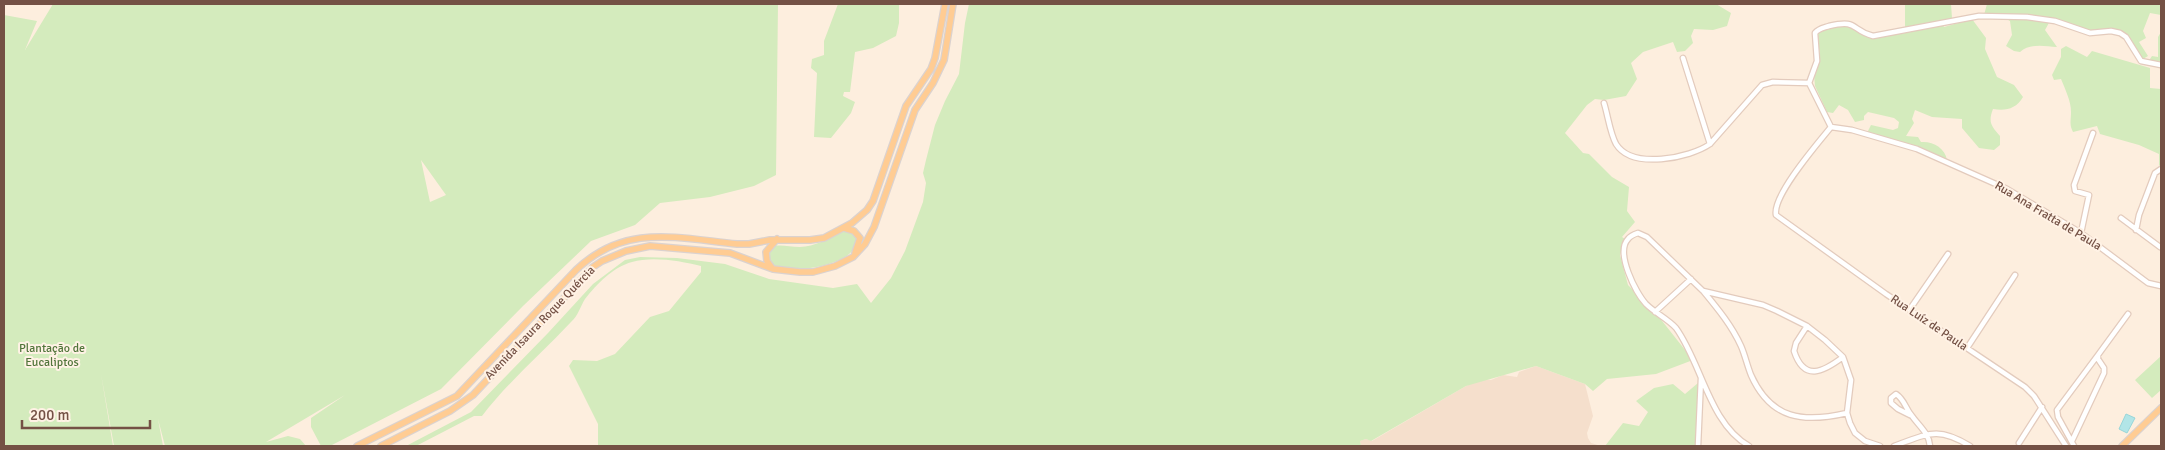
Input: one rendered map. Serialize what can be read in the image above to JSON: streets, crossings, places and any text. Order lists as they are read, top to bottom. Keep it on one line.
{"streets":{"main road":["Avenida Isaura Roque Quércia"],"street":["Rua Ana Fratta de Paula","Rua Luíz de Paula"]},"crossings":[["Rua Ana Fratta de Paula","Rua Luíz de Paula"]],"parks":["Plantação de Eucaliptos"],"scale_bar":"200 m"}
